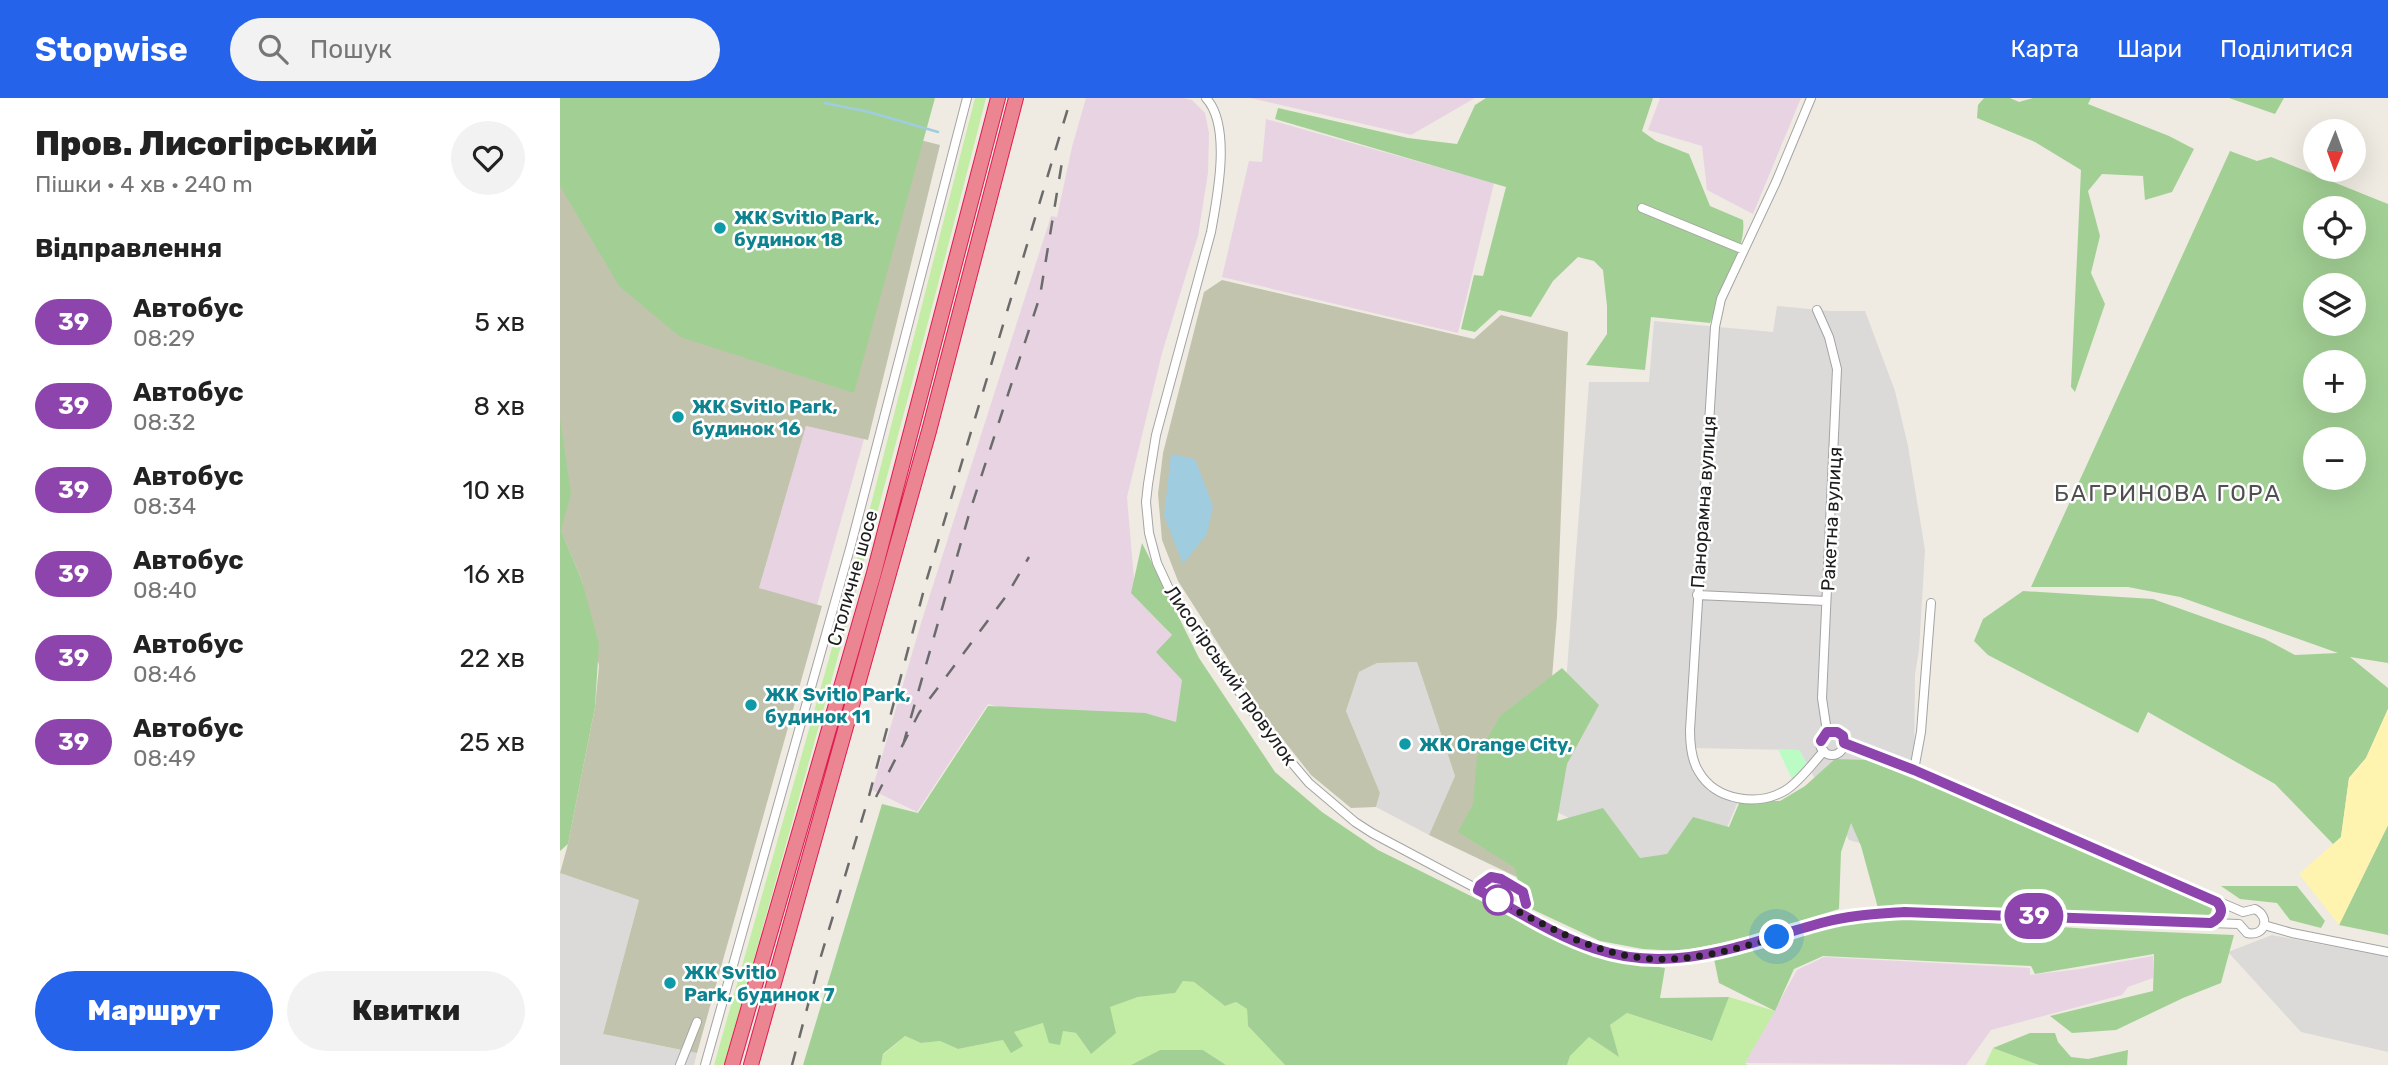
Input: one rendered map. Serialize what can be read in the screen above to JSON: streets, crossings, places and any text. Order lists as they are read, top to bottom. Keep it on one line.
{"streets":{"highway":["Столичне шосе"],"street":["Панорамна вулиця","Ракетна вулиця","Лисогірський провулок"]},"crossings":[["Панорамна вулиця","Ракетна вулиця"]],"districts":["БАГРИНОВА ГОРА"],"places":["ЖК Svitlo Park, будинок 18","ЖК Svitlo Park, будинок 16","ЖК Svitlo Park, будинок 11","ЖК Orange City,","ЖК Svitlo Park, будинок 7"],"lines":["bus line 39"],"north":"bottom","page":{"header":"Stopwise","search":"Пошук","nav":["Карта","Шари","Поділитися"],"heading":[["Пров. Лисогірський","Пішки · 4 хв · 240 m"],"Відправлення"],"on_map":"39","map_buttons":["+","−"],"list":[{"mark":"39","name":"Автобус","note":"08:29","value":"5 хв"},{"mark":"39","name":"Автобус","note":"08:32","value":"8 хв"},{"mark":"39","name":"Автобус","note":"08:34","value":"10 хв"},{"mark":"39","name":"Автобус","note":"08:40","value":"16 хв"},{"mark":"39","name":"Автобус","note":"08:46","value":"22 хв"},{"mark":"39","name":"Автобус","note":"08:49","value":"25 хв"}],"buttons":["Маршрут","Квитки"]}}
